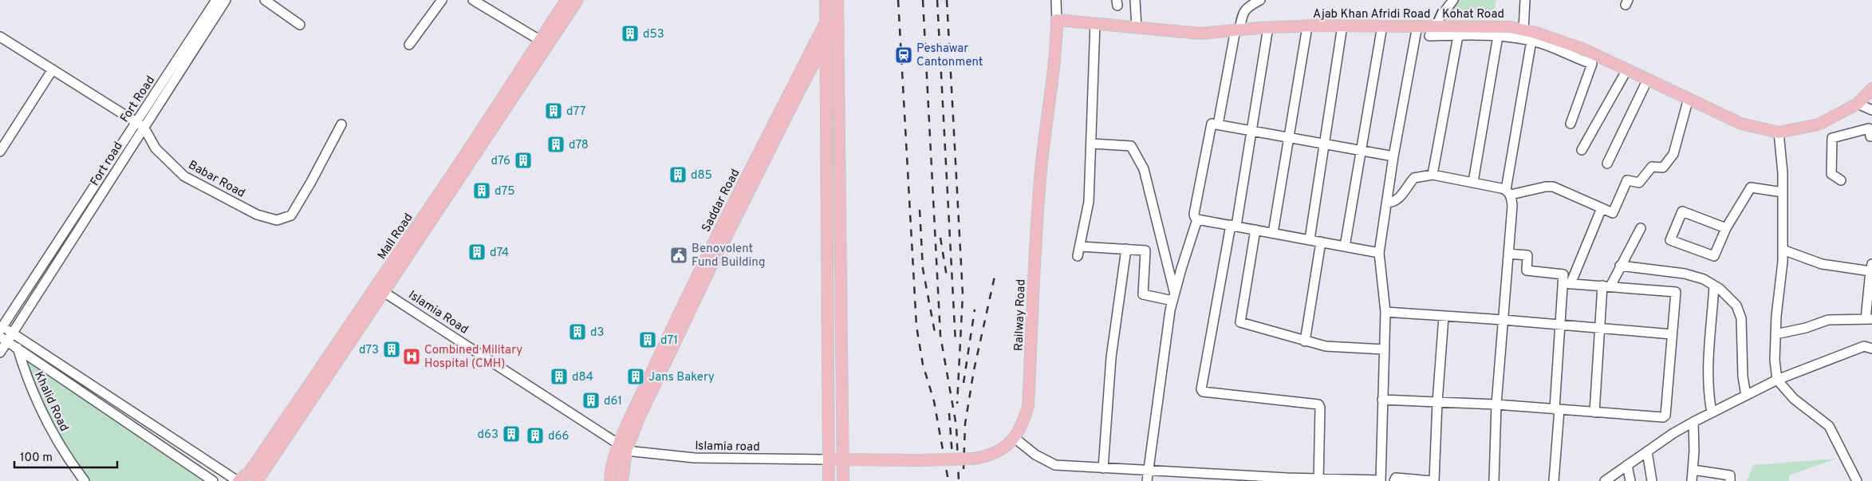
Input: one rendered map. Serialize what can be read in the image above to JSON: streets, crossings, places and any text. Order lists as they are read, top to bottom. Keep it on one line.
{"streets":{"main road":["Ajab Khan Afridi Road / Kohat Road","Saddar Road","Mall Road","Railway Road"],"street":["Fort Road","Fort road","Babar Road","Islamia Road","Khalid Road","Islamia road"]},"crossings":[["Ajab Khan Afridi Road / Kohat Road","Railway Road"],["Fort Road","Fort road"],["Fort Road","Babar Road"],["Fort road","Babar Road"],["Saddar Road","Islamia Road"],["Saddar Road","Railway Road"],["Saddar Road","Islamia road"],["Mall Road","Islamia Road"],["Islamia Road","Islamia road"],["Railway Road","Islamia road"]],"places":{"building":["d53","d77","d78","d76","d85","d75","d74","d3","d71","d73","d84","Jans Bakery","d61","d63","d66"],"station":["Peshawar Cantonment"],"public building":["Benovolent Fund Building"],"hospital":["Combined Military Hospital (CMH)"]},"scale_bar":"100 m"}
